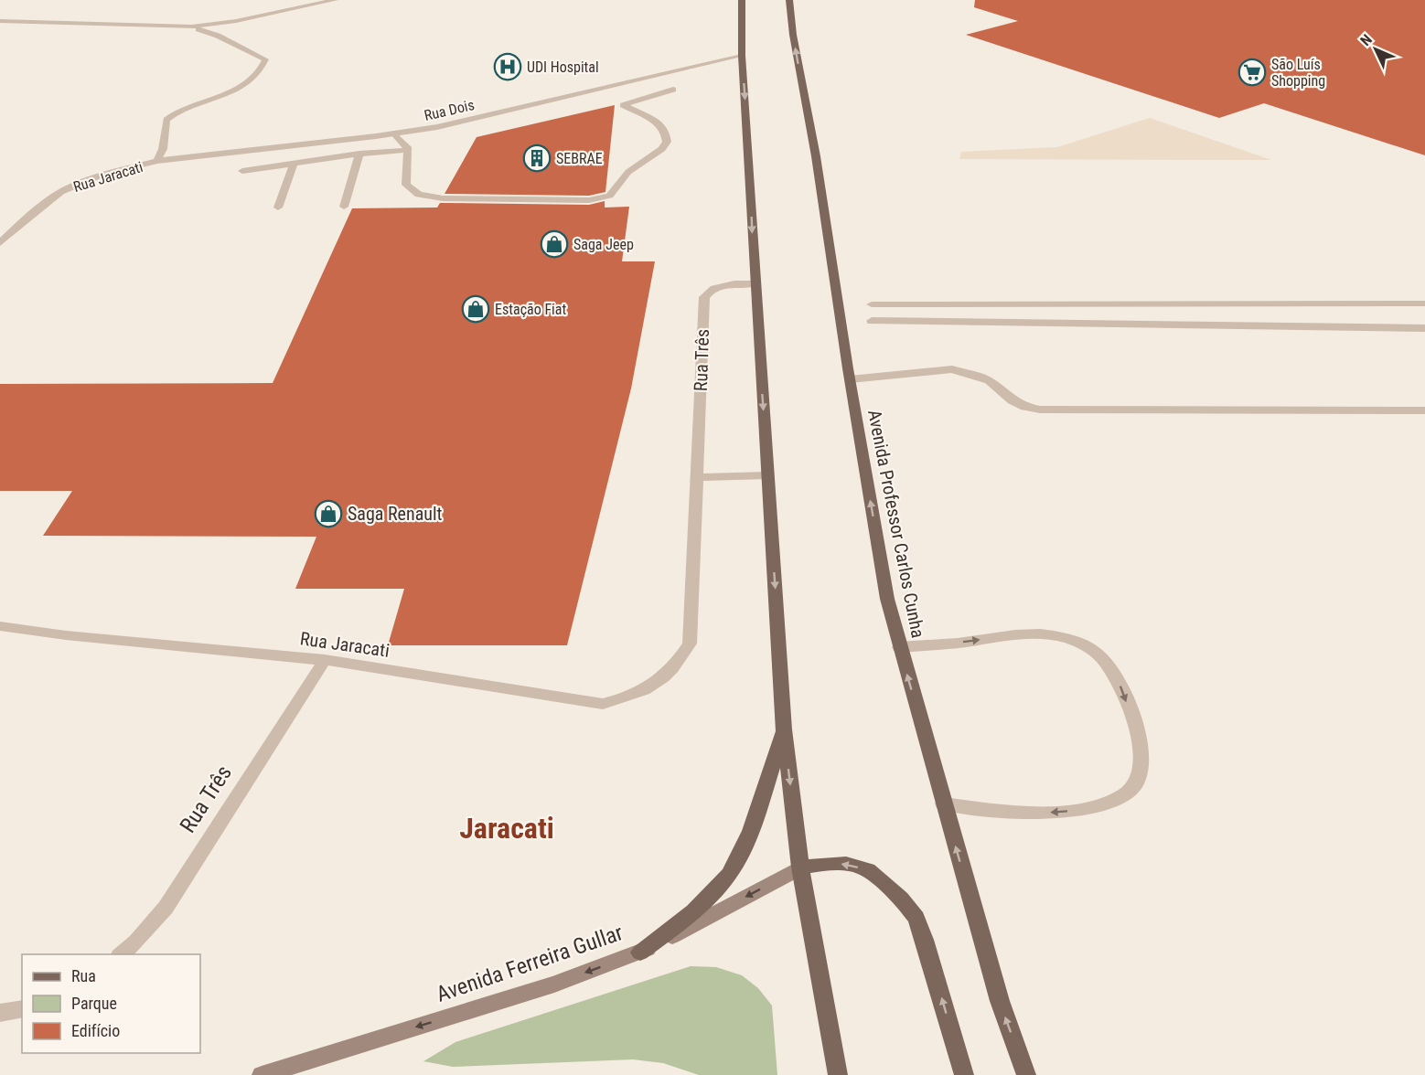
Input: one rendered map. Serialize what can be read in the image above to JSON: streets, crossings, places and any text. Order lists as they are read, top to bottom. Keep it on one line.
{"streets":{"main road":["Avenida Professor Carlos Cunha","Avenida Ferreira Gullar"],"street":["Rua Dois","Rua Jaracati","Rua Três"]},"crossings":[["Rua Dois","Rua Jaracati"],["Rua Jaracati","Rua Três"]],"one_way":["Avenida Ferreira Gullar"],"districts":["Jaracati"],"places":{"hospital":["UDI Hospital"],"supermarket":["São Luís Shopping"],"building":["SEBRAE"],"shop":["Saga Jeep","Estação Fiat","Saga Renault"]},"legend":["Rua","Parque","Edifício"],"north":"top left"}
